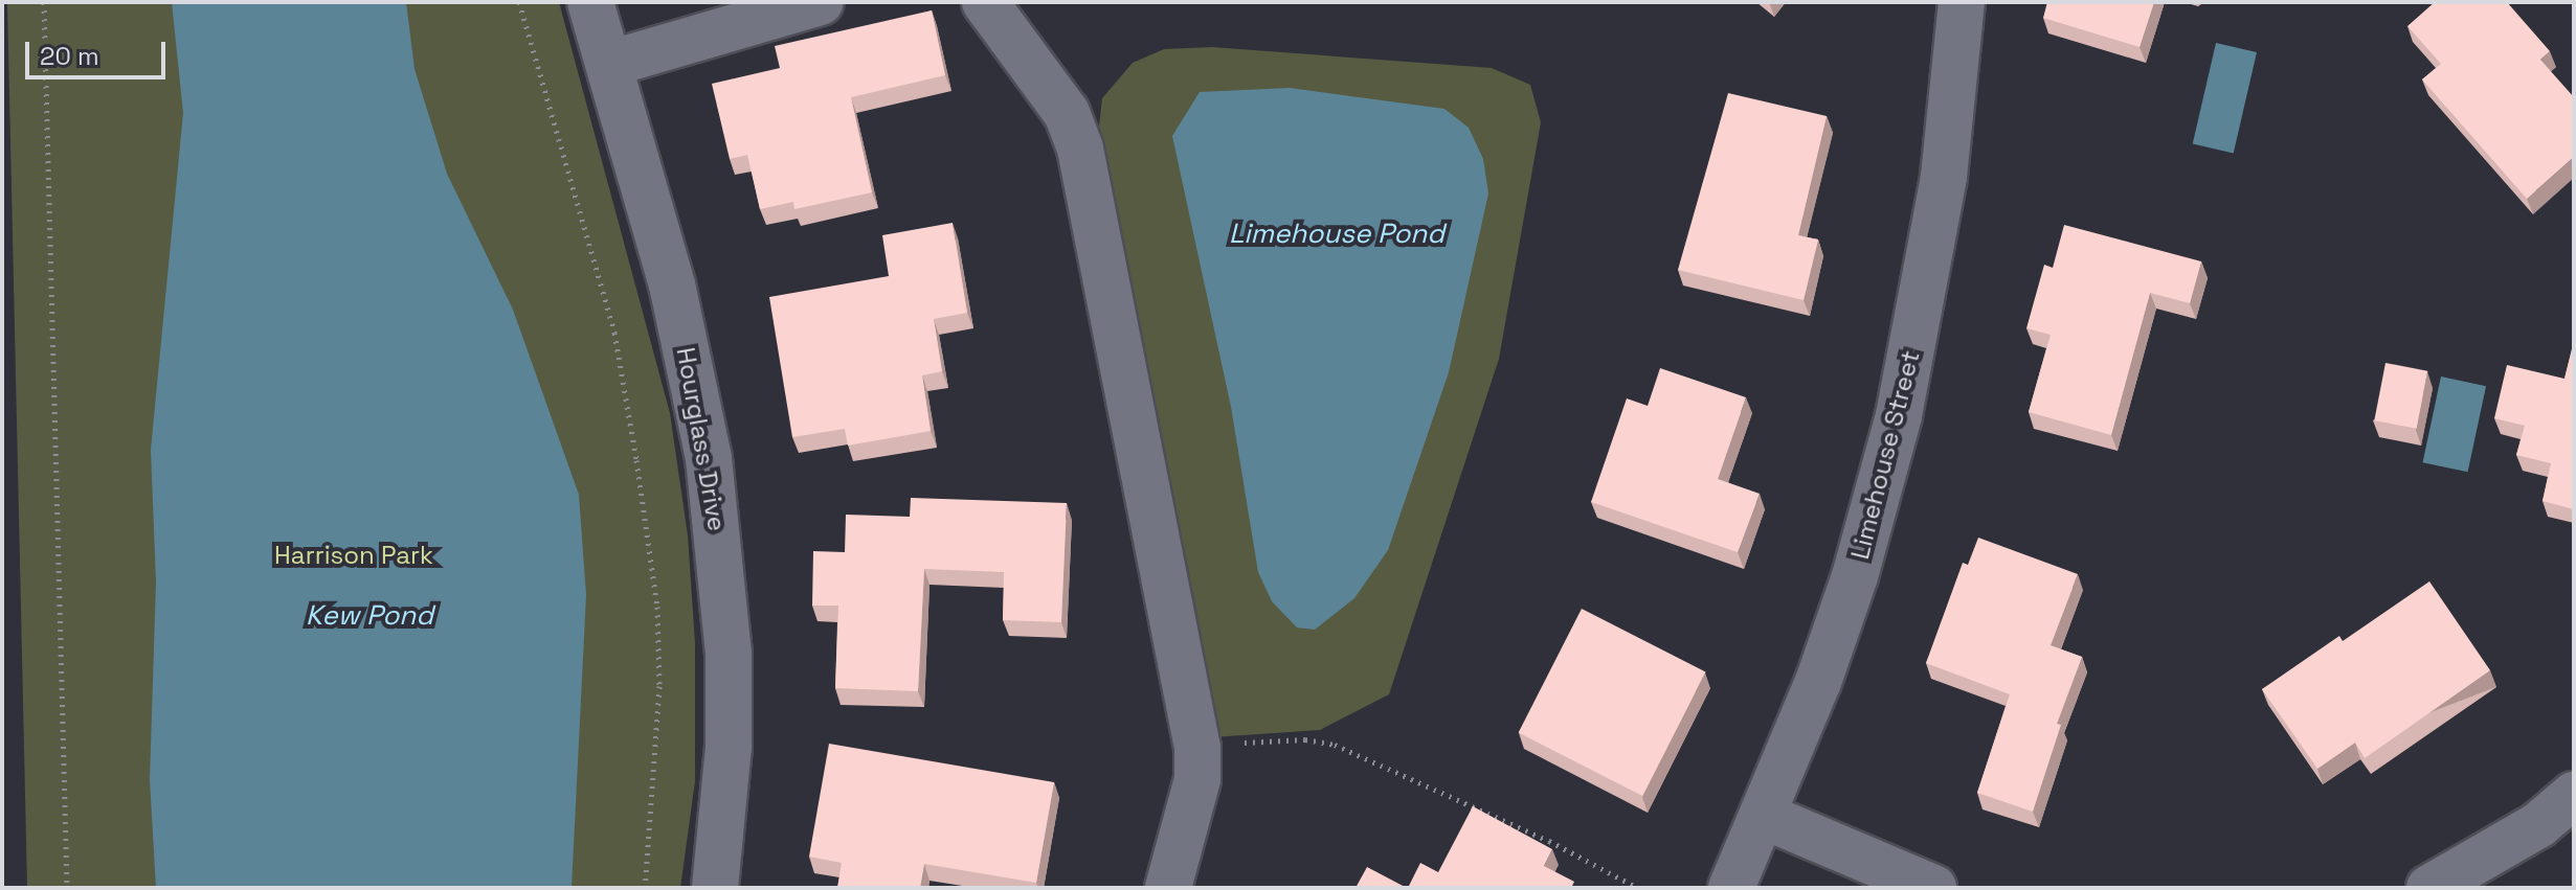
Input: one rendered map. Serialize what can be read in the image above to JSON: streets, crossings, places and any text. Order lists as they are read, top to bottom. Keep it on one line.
{"streets":{"street":["Hourglass Drive","Limehouse Street"]},"water":["Limehouse Pond","Kew Pond"],"parks":["Harrison Park"],"scale_bar":"20 m"}
